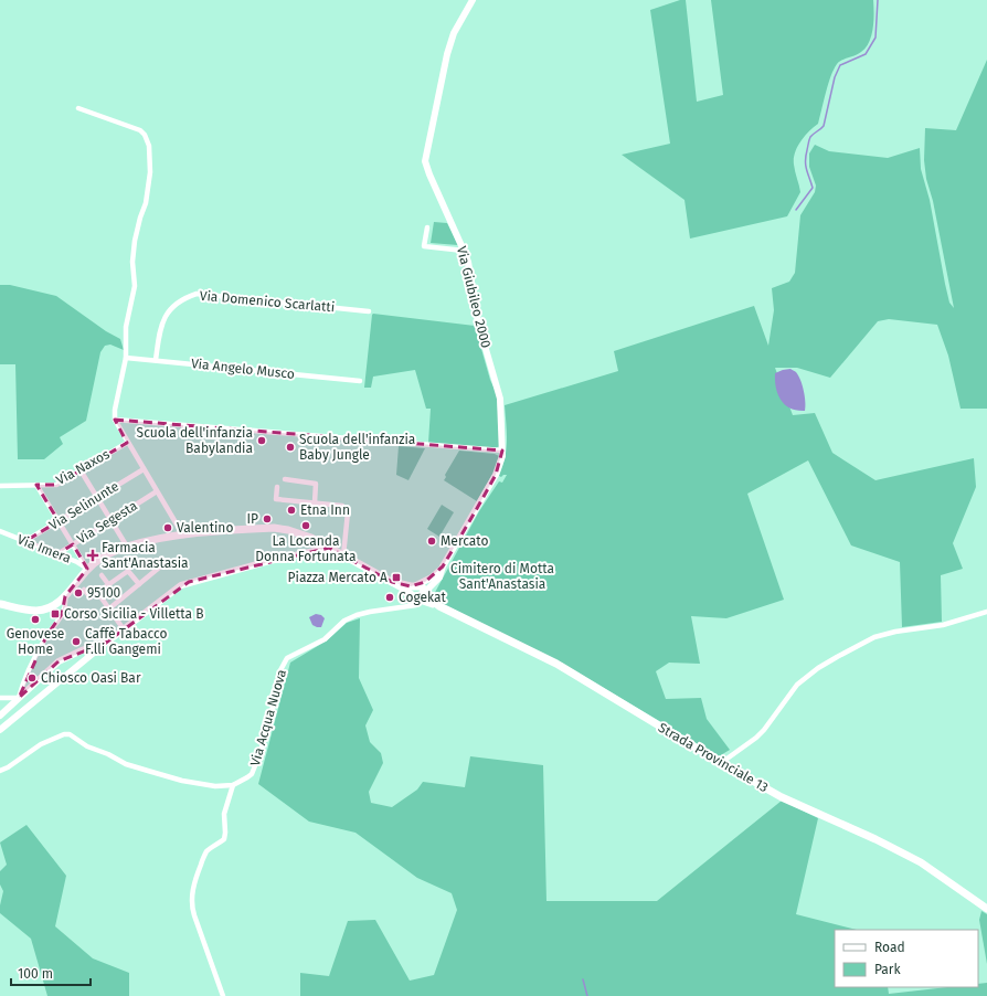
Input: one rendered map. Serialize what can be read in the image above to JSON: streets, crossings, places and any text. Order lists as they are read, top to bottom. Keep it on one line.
{"streets":{"main road":["Strada Provinciale 13"],"street":["Via Giubileo 2000","Via Domenico Scarlatti","Via Angelo Musco","Via Naxos","Via Selinunte","Via Segesta","Via Imera","Via Acqua Nuova"]},"crossings":[["Via Giubileo 2000","Via Acqua Nuova"],["Via Giubileo 2000","Strada Provinciale 13"],["Via Domenico Scarlatti","Via Angelo Musco"],["Via Selinunte","Via Imera"],["Via Segesta","Via Imera"],["Via Acqua Nuova","Strada Provinciale 13"]],"parks":["Cimitero di Motta Sant'Anastasia"],"places":{"other":["Scuola dell'infanzia Babylandia","Scuola dell'infanzia Baby Jungle","Etna Inn","IP","La Locanda Donna Fortunata","Valentino","Mercato","95100","Cogekat","Genovese Home","Caffè Tabacco F.lli Gangemi","Chiosco Oasi Bar"],"health":["Farmacia Sant'Anastasia"],"transit":["Piazza Mercato A","Corso Sicilia - Villetta B"]},"legend":["Road","Park"],"scale_bar":"100 m"}
